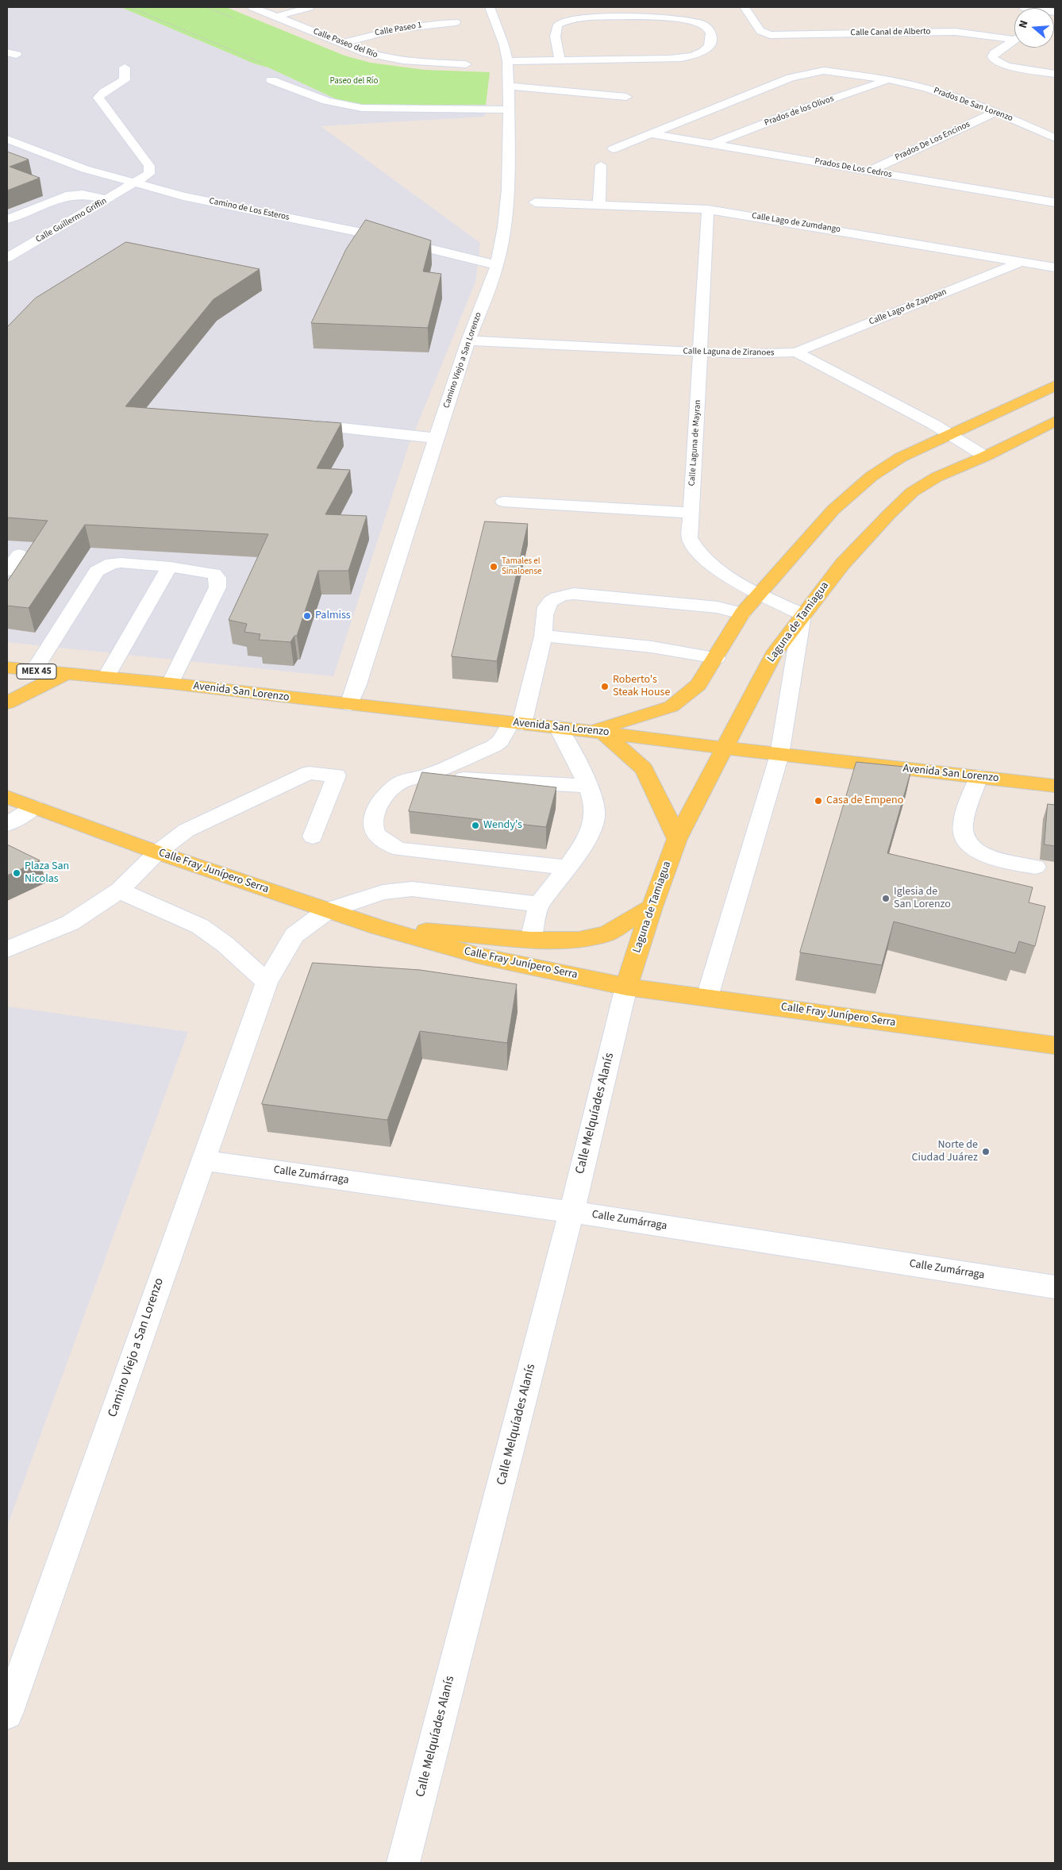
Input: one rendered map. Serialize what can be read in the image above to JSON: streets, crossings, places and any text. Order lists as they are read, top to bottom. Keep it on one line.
{"streets":{"main road":["Laguna de Tamiagua","MEX 45","Avenida San Lorenzo","Calle Fray Junípero Serra"],"street":["Calle Paseo 1","Calle Canal de Alberto","Calle Paseo del Río","Prados De San Lorenzo","Prados de los Olivos","Prados De Los Encinos","Prados De Los Cedros","Camino de Los Esteros","Calle Guillermo Griffin","Calle Lago de Zumdango","Calle Lago de Zapopan","Calle Laguna de Ziranoes","Camino Viejo a San Lorenzo","Calle Laguna de Mayran","Calle Melquíades Alanís","Calle Zumárraga"]},"crossings":[["Calle Paseo 1","Calle Paseo del Río"],["Prados De San Lorenzo","Prados de los Olivos"],["Prados De San Lorenzo","Prados De Los Encinos"],["Prados De San Lorenzo","Prados De Los Cedros"],["Prados de los Olivos","Prados De Los Cedros"],["Prados De Los Encinos","Prados De Los Cedros"],["Camino de Los Esteros","Calle Guillermo Griffin"],["Camino de Los Esteros","Camino Viejo a San Lorenzo"],["Calle Lago de Zumdango","Calle Lago de Zapopan"],["Calle Lago de Zumdango","Calle Laguna de Mayran"],["Calle Lago de Zapopan","Calle Laguna de Ziranoes"],["Calle Laguna de Ziranoes","Camino Viejo a San Lorenzo"],["Calle Laguna de Ziranoes","Calle Laguna de Mayran"],["Calle Laguna de Ziranoes","Laguna de Tamiagua"],["Camino Viejo a San Lorenzo","Avenida San Lorenzo"],["Camino Viejo a San Lorenzo","Calle Fray Junípero Serra"],["Camino Viejo a San Lorenzo","Calle Zumárraga"],["Calle Laguna de Mayran","Laguna de Tamiagua"],["Laguna de Tamiagua","Avenida San Lorenzo"],["Laguna de Tamiagua","Calle Fray Junípero Serra"],["Laguna de Tamiagua","Calle Melquíades Alanís"],["MEX 45","Avenida San Lorenzo"],["Calle Fray Junípero Serra","Calle Melquíades Alanís"],["Calle Melquíades Alanís","Calle Zumárraga"]],"parks":["Paseo del Río"],"places":["Tamales el Sinaloense","Palmiss","Roberto's Steak House","Casa de Empeno","Wendy's","Plaza San Nicolas","Iglesia de San Lorenzo","Norte de Ciudad Juárez"],"north":"left"}
